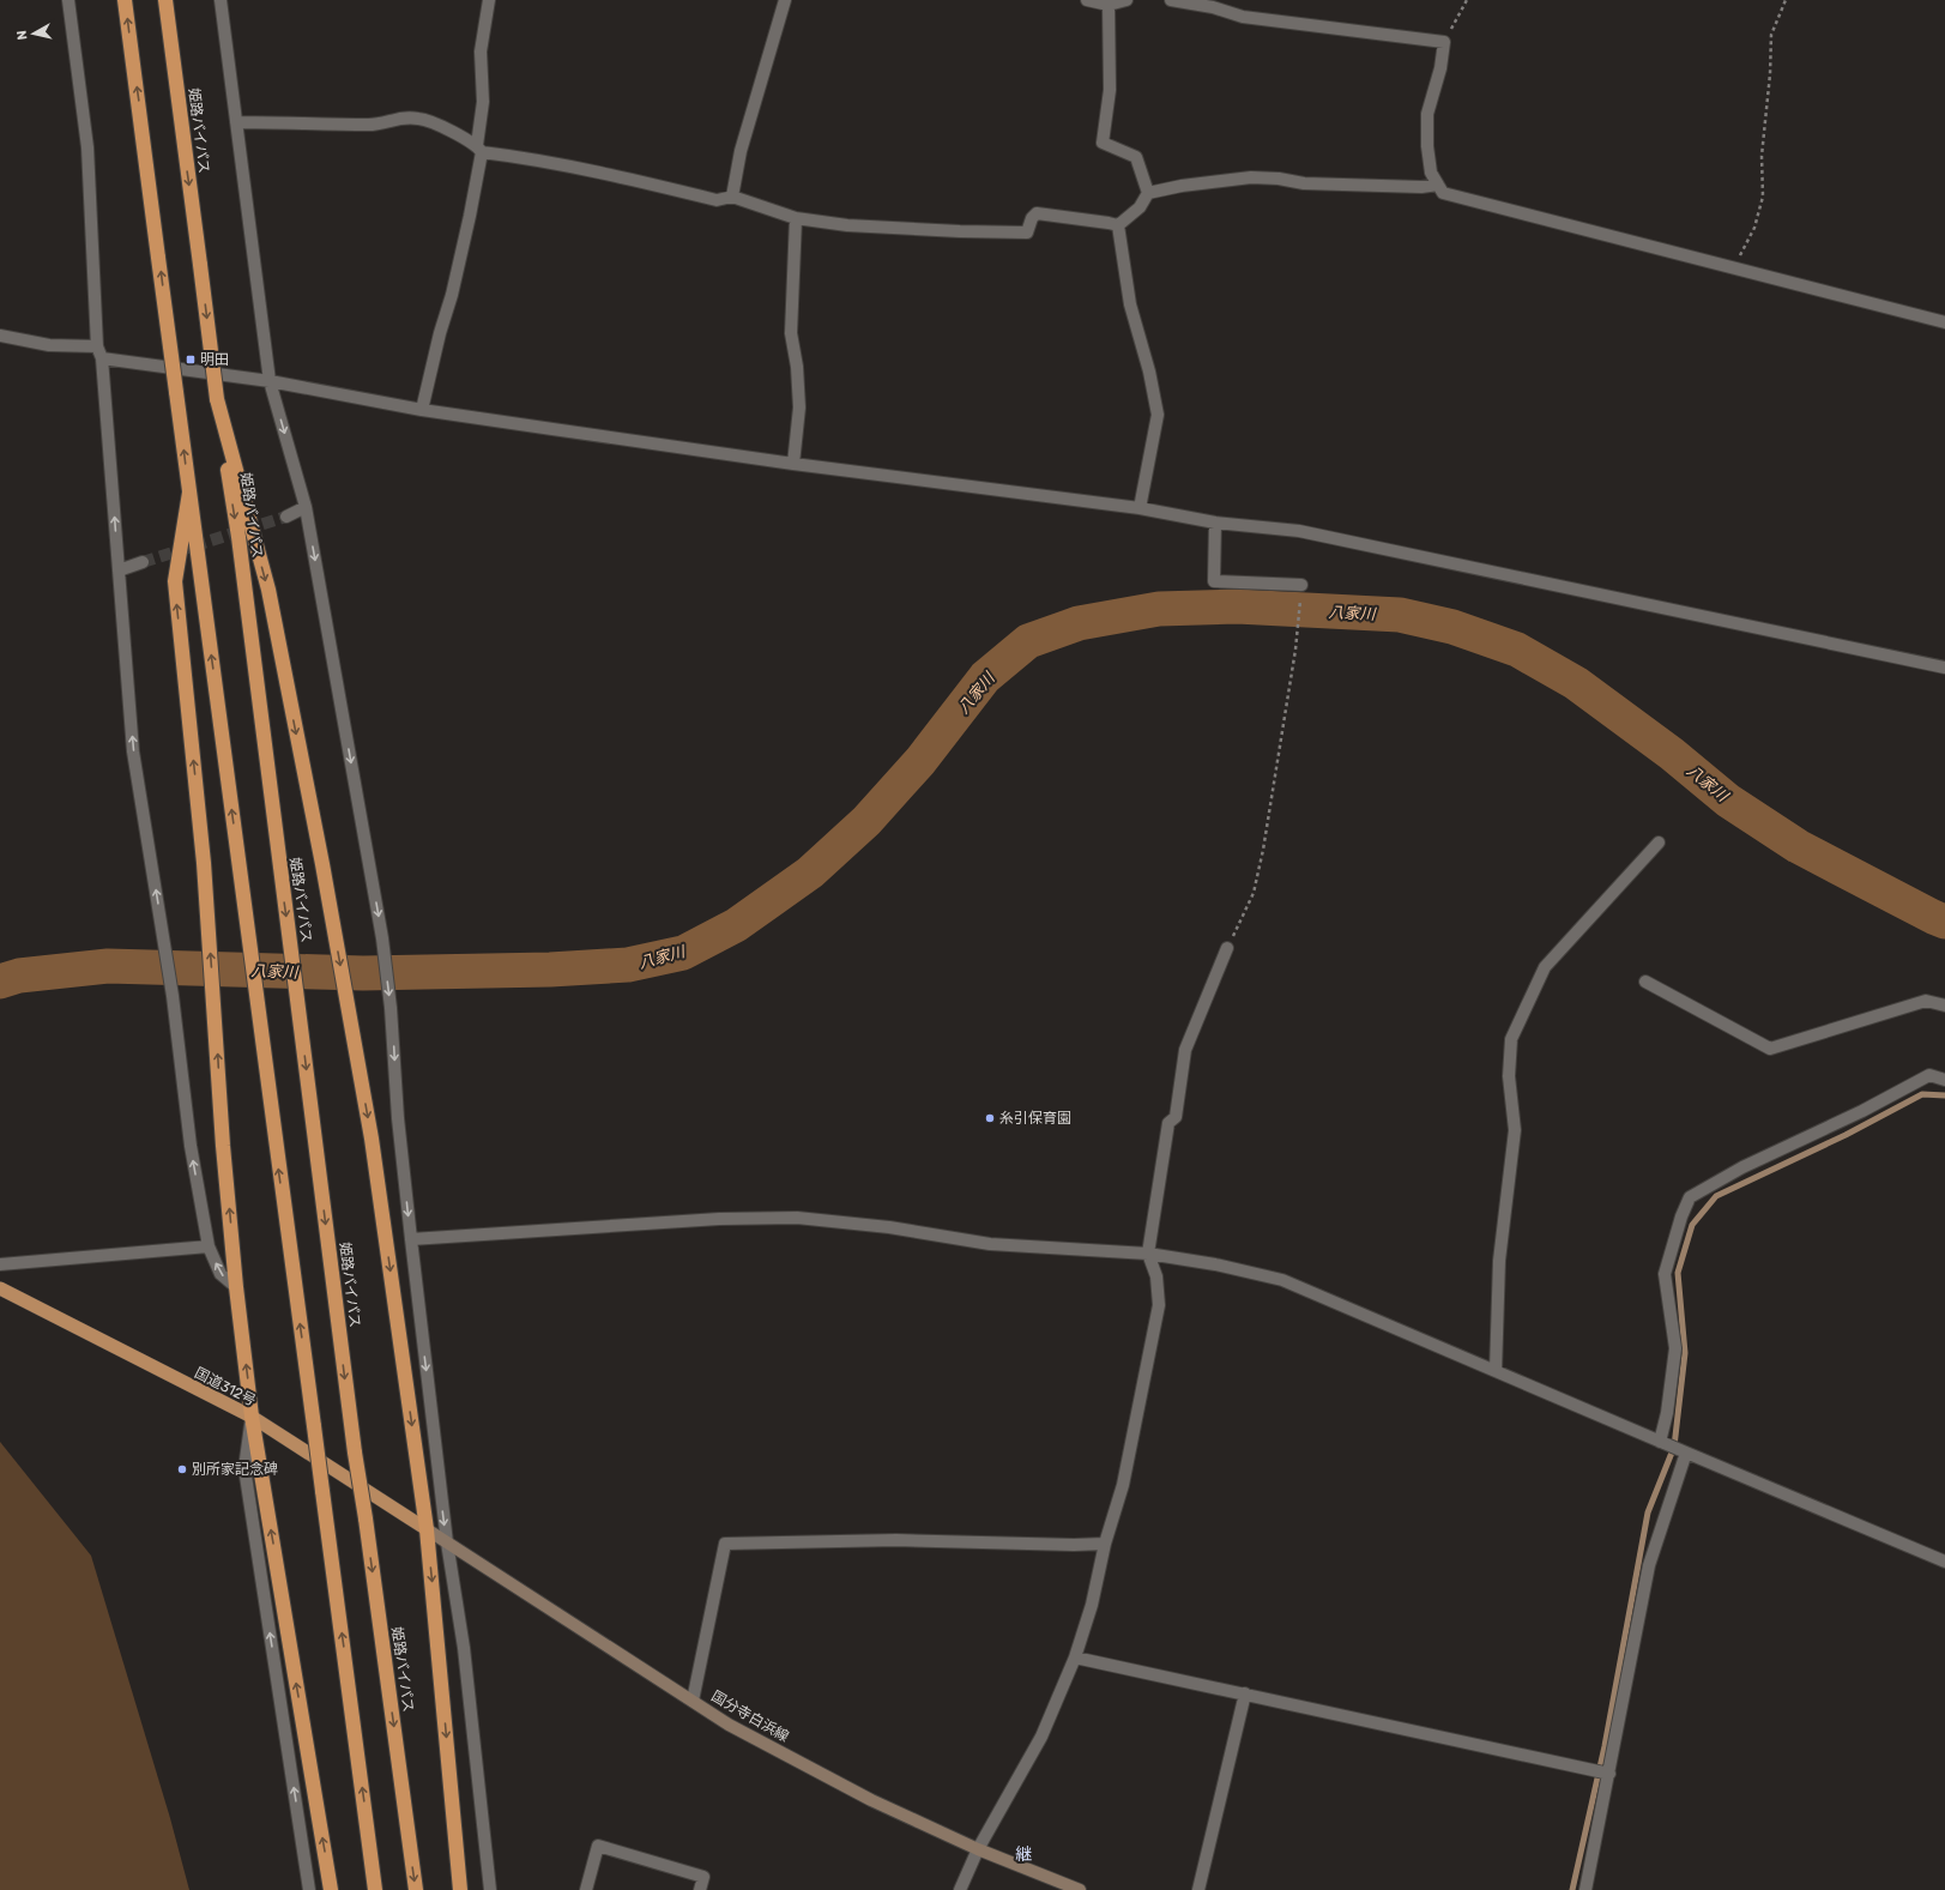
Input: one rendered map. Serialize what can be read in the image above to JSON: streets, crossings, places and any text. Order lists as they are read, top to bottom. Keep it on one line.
{"streets":{"highway":["姫路バイパス","国道312号"],"main road":["国分寺白浜線"]},"crossings":[["国道312号","国分寺白浜線"]],"districts":["継"],"water":["八家川"],"places":{"transit":["明田"],"other":["糸引保育園","別所家記念碑"]},"north":"left"}
